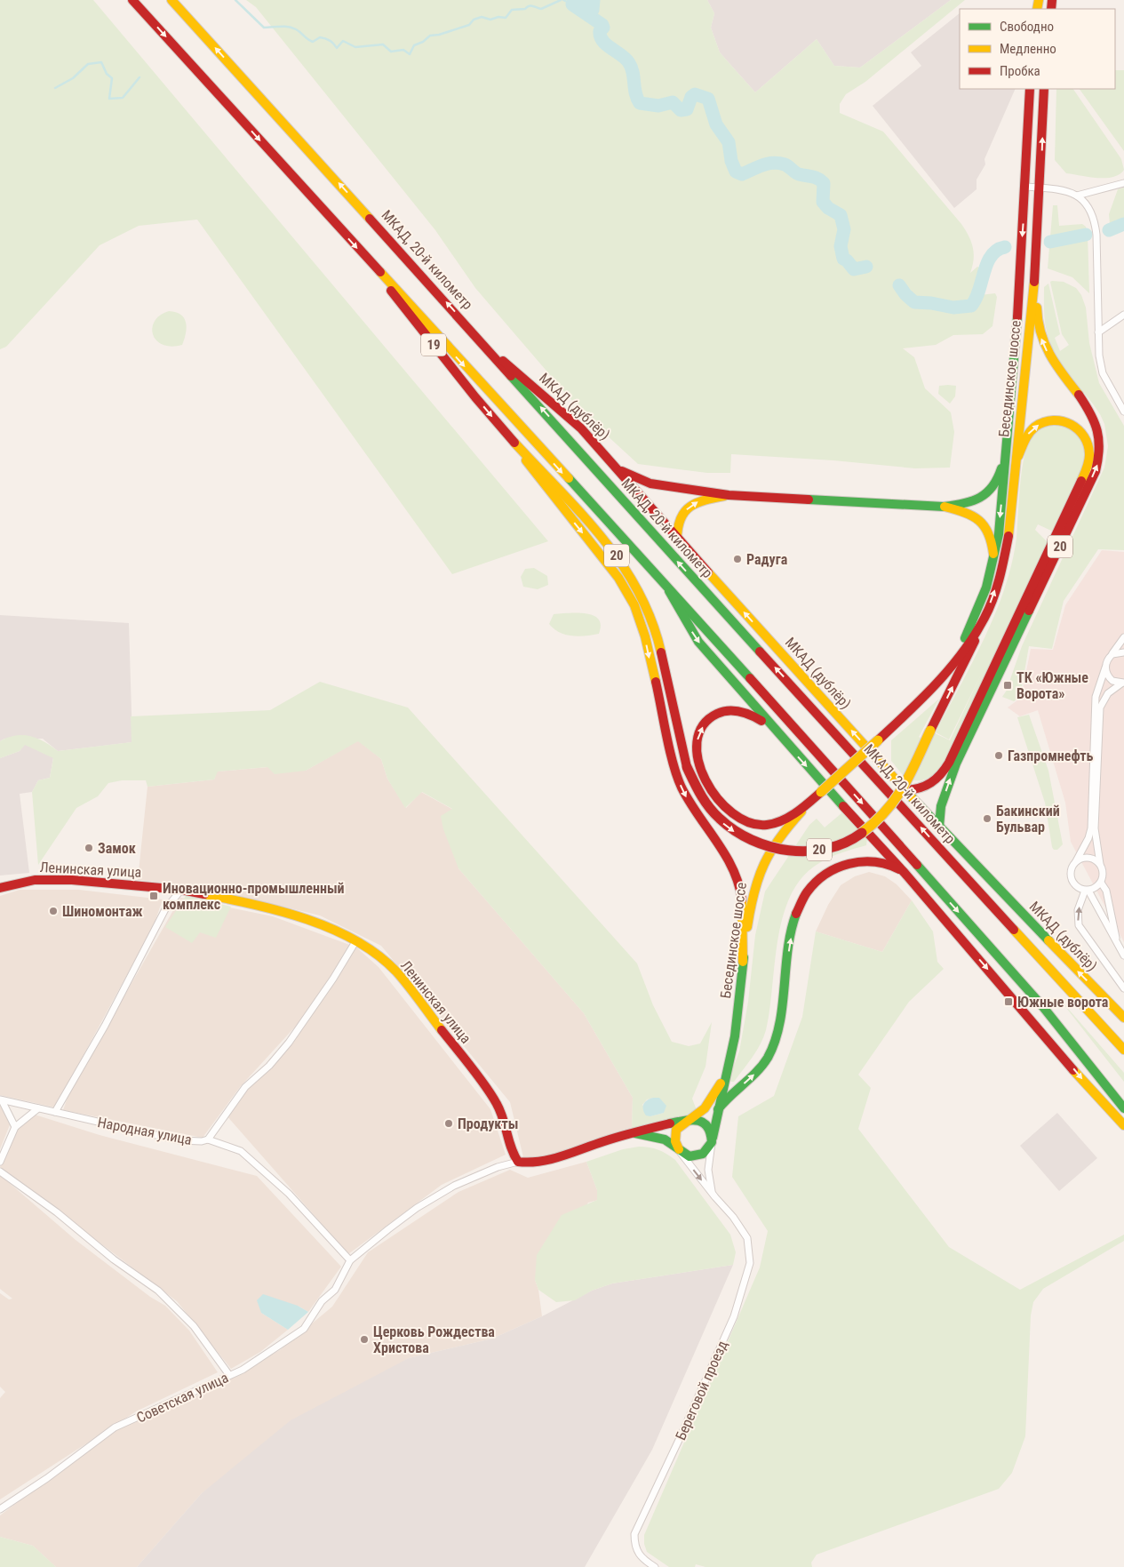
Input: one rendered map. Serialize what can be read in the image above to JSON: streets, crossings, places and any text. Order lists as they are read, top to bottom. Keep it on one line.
{"streets":{"main road":["МКАД, 20-й километр","19","Бесединское шоссе","МКАД (дублёр)","20","Ленинская улица"],"street":["Народная улица","Береговой проезд","Советская улица"]},"crossings":[["МКАД, 20-й километр","МКАД (дублёр)"],["19","Бесединское шоссе"],["19","20"],["Бесединское шоссе","20"],["Бесединское шоссе","Береговой проезд"],["МКАД (дублёр)","20"],["Народная улица","Советская улица"]],"places":{"other":["Радуга","Газпромнефть","Бакинский Бульвар","Замок","Шиномонтаж","Продукты","Церковь Рождества Христова"],"transit":["ТК «Южные Ворота»","Иновационно-промышленный комплекс","Южные ворота"]},"legend":["Свободно","Медленно","Пробка"]}
